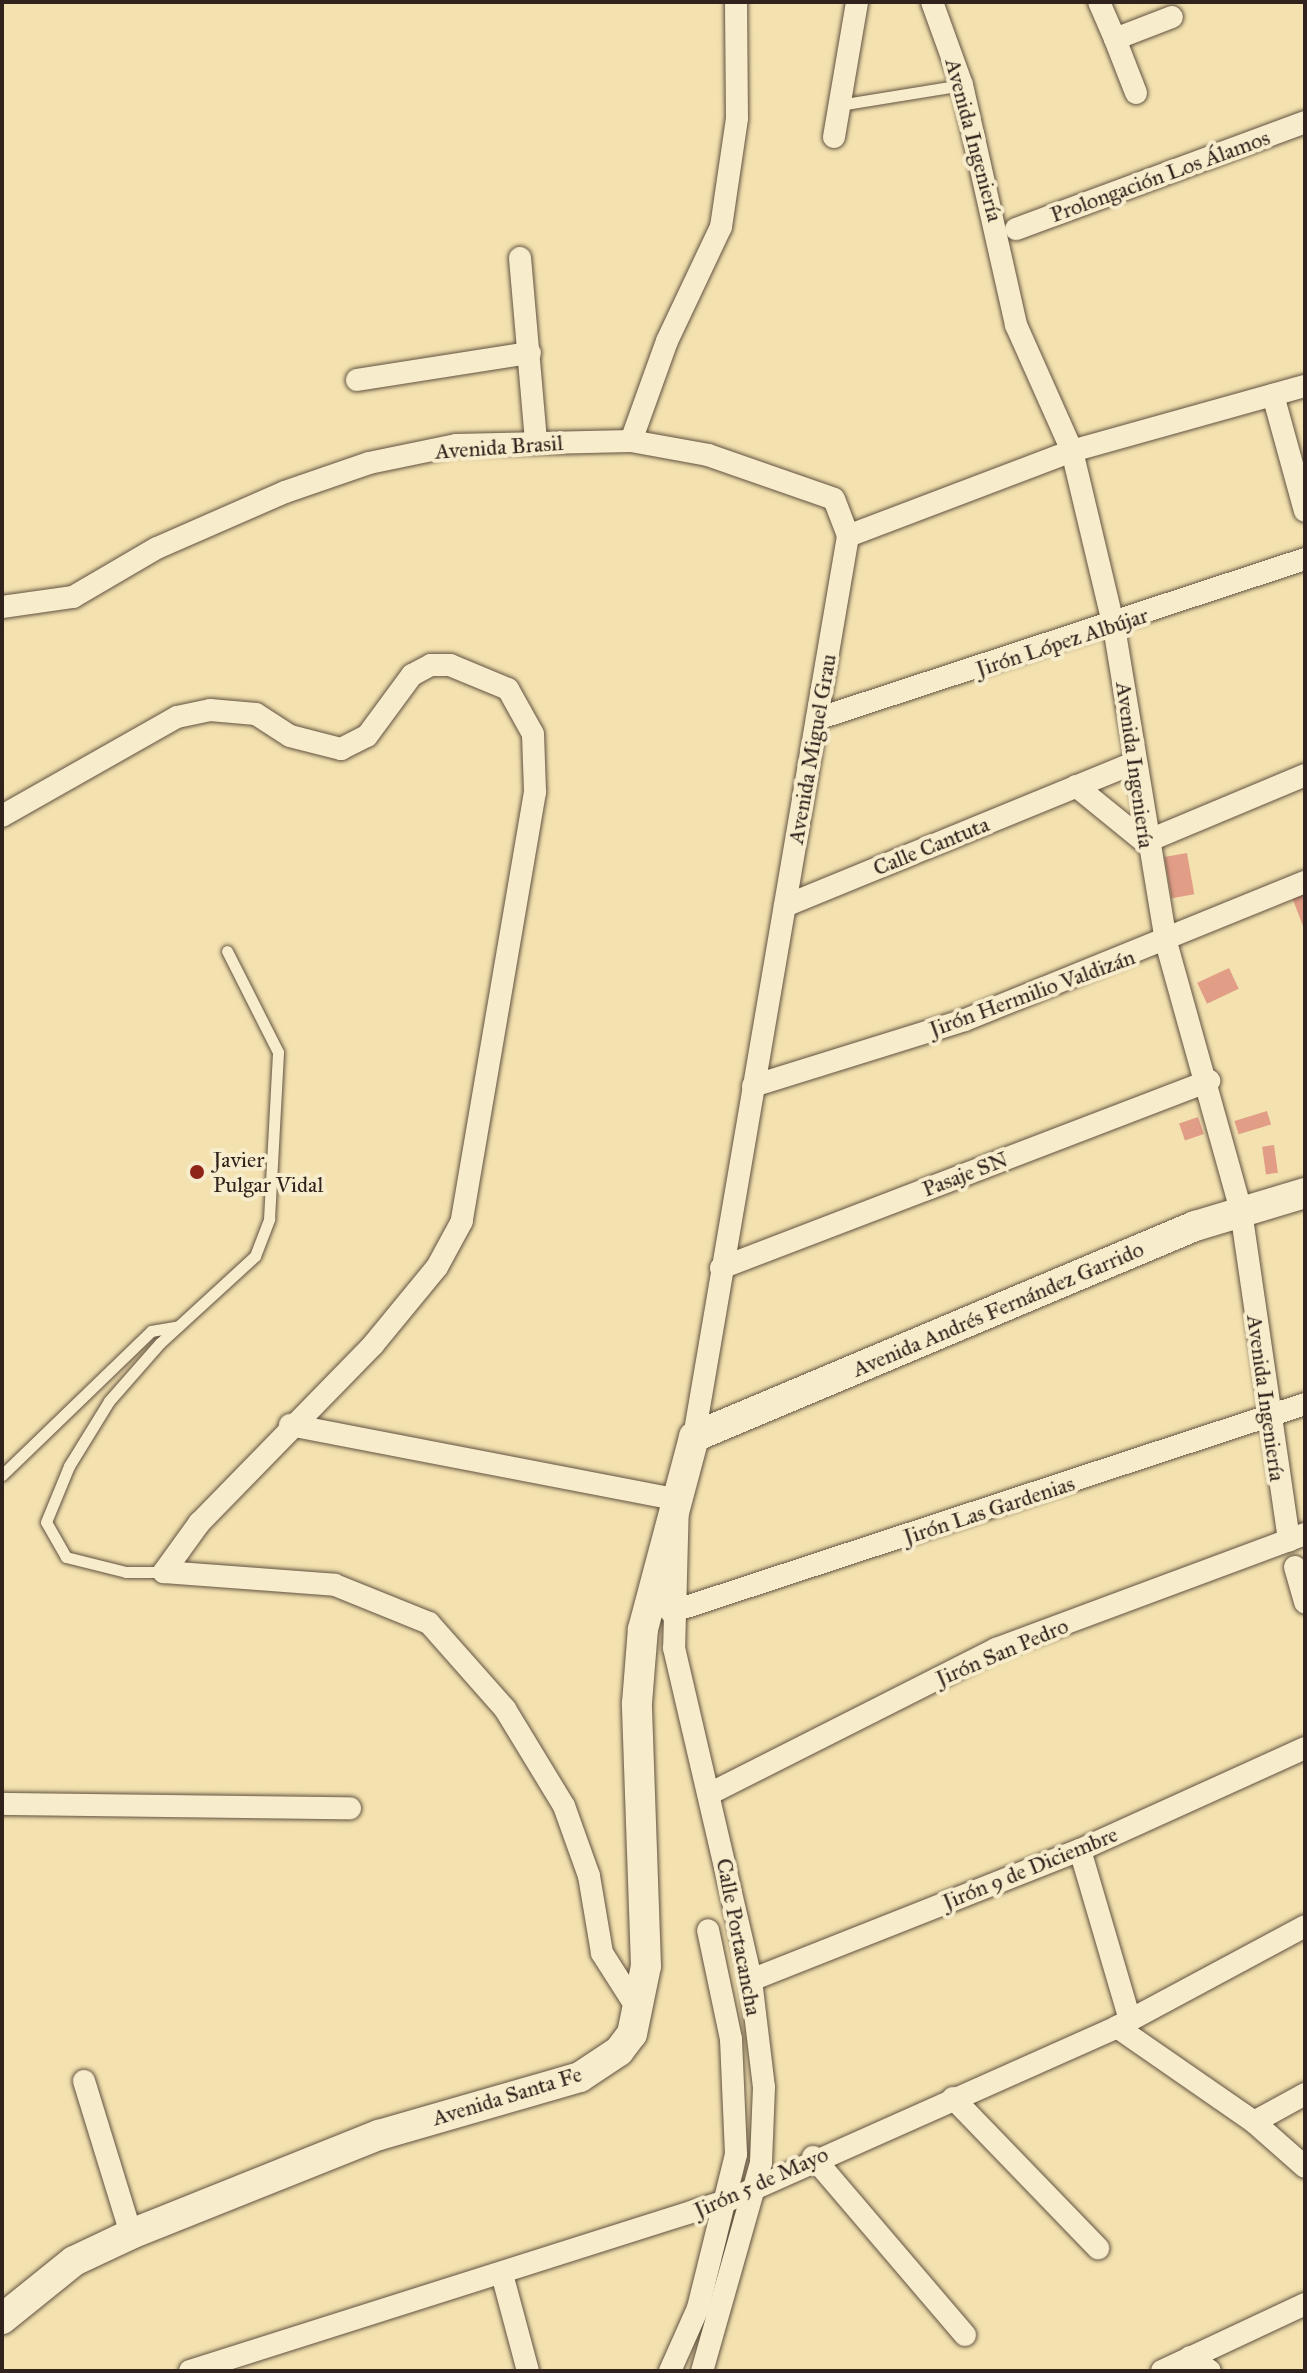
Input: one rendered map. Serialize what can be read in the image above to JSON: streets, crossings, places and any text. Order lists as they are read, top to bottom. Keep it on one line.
{"streets":{"street":["Avenida Ingeniería","Prolongación Los Álamos","Avenida Brasil","Jirón López Albújar","Avenida Miguel Grau","Calle Cantuta","Jirón Hermilio Valdizán","Pasaje SN","Avenida Andrés Fernández Garrido","Jirón Las Gardenias","Jirón San Pedro","Jirón 9 de Diciembre","Calle Portacancha","Avenida Santa Fe","Jirón 5 de Mayo"]},"crossings":[["Avenida Ingeniería","Jirón López Albújar"],["Avenida Ingeniería","Calle Cantuta"],["Avenida Ingeniería","Jirón Hermilio Valdizán"],["Avenida Ingeniería","Pasaje SN"],["Avenida Ingeniería","Avenida Andrés Fernández Garrido"],["Avenida Ingeniería","Jirón Las Gardenias"],["Avenida Ingeniería","Jirón San Pedro"],["Avenida Brasil","Avenida Miguel Grau"],["Jirón López Albújar","Avenida Miguel Grau"],["Avenida Miguel Grau","Calle Cantuta"],["Avenida Miguel Grau","Jirón Hermilio Valdizán"],["Avenida Miguel Grau","Pasaje SN"],["Avenida Miguel Grau","Avenida Andrés Fernández Garrido"],["Avenida Miguel Grau","Avenida Santa Fe"],["Avenida Andrés Fernández Garrido","Avenida Santa Fe"],["Jirón Las Gardenias","Calle Portacancha"],["Jirón San Pedro","Calle Portacancha"],["Jirón 9 de Diciembre","Calle Portacancha"],["Calle Portacancha","Avenida Santa Fe"],["Calle Portacancha","Jirón 5 de Mayo"]],"places":["Javier Pulgar Vidal"]}
